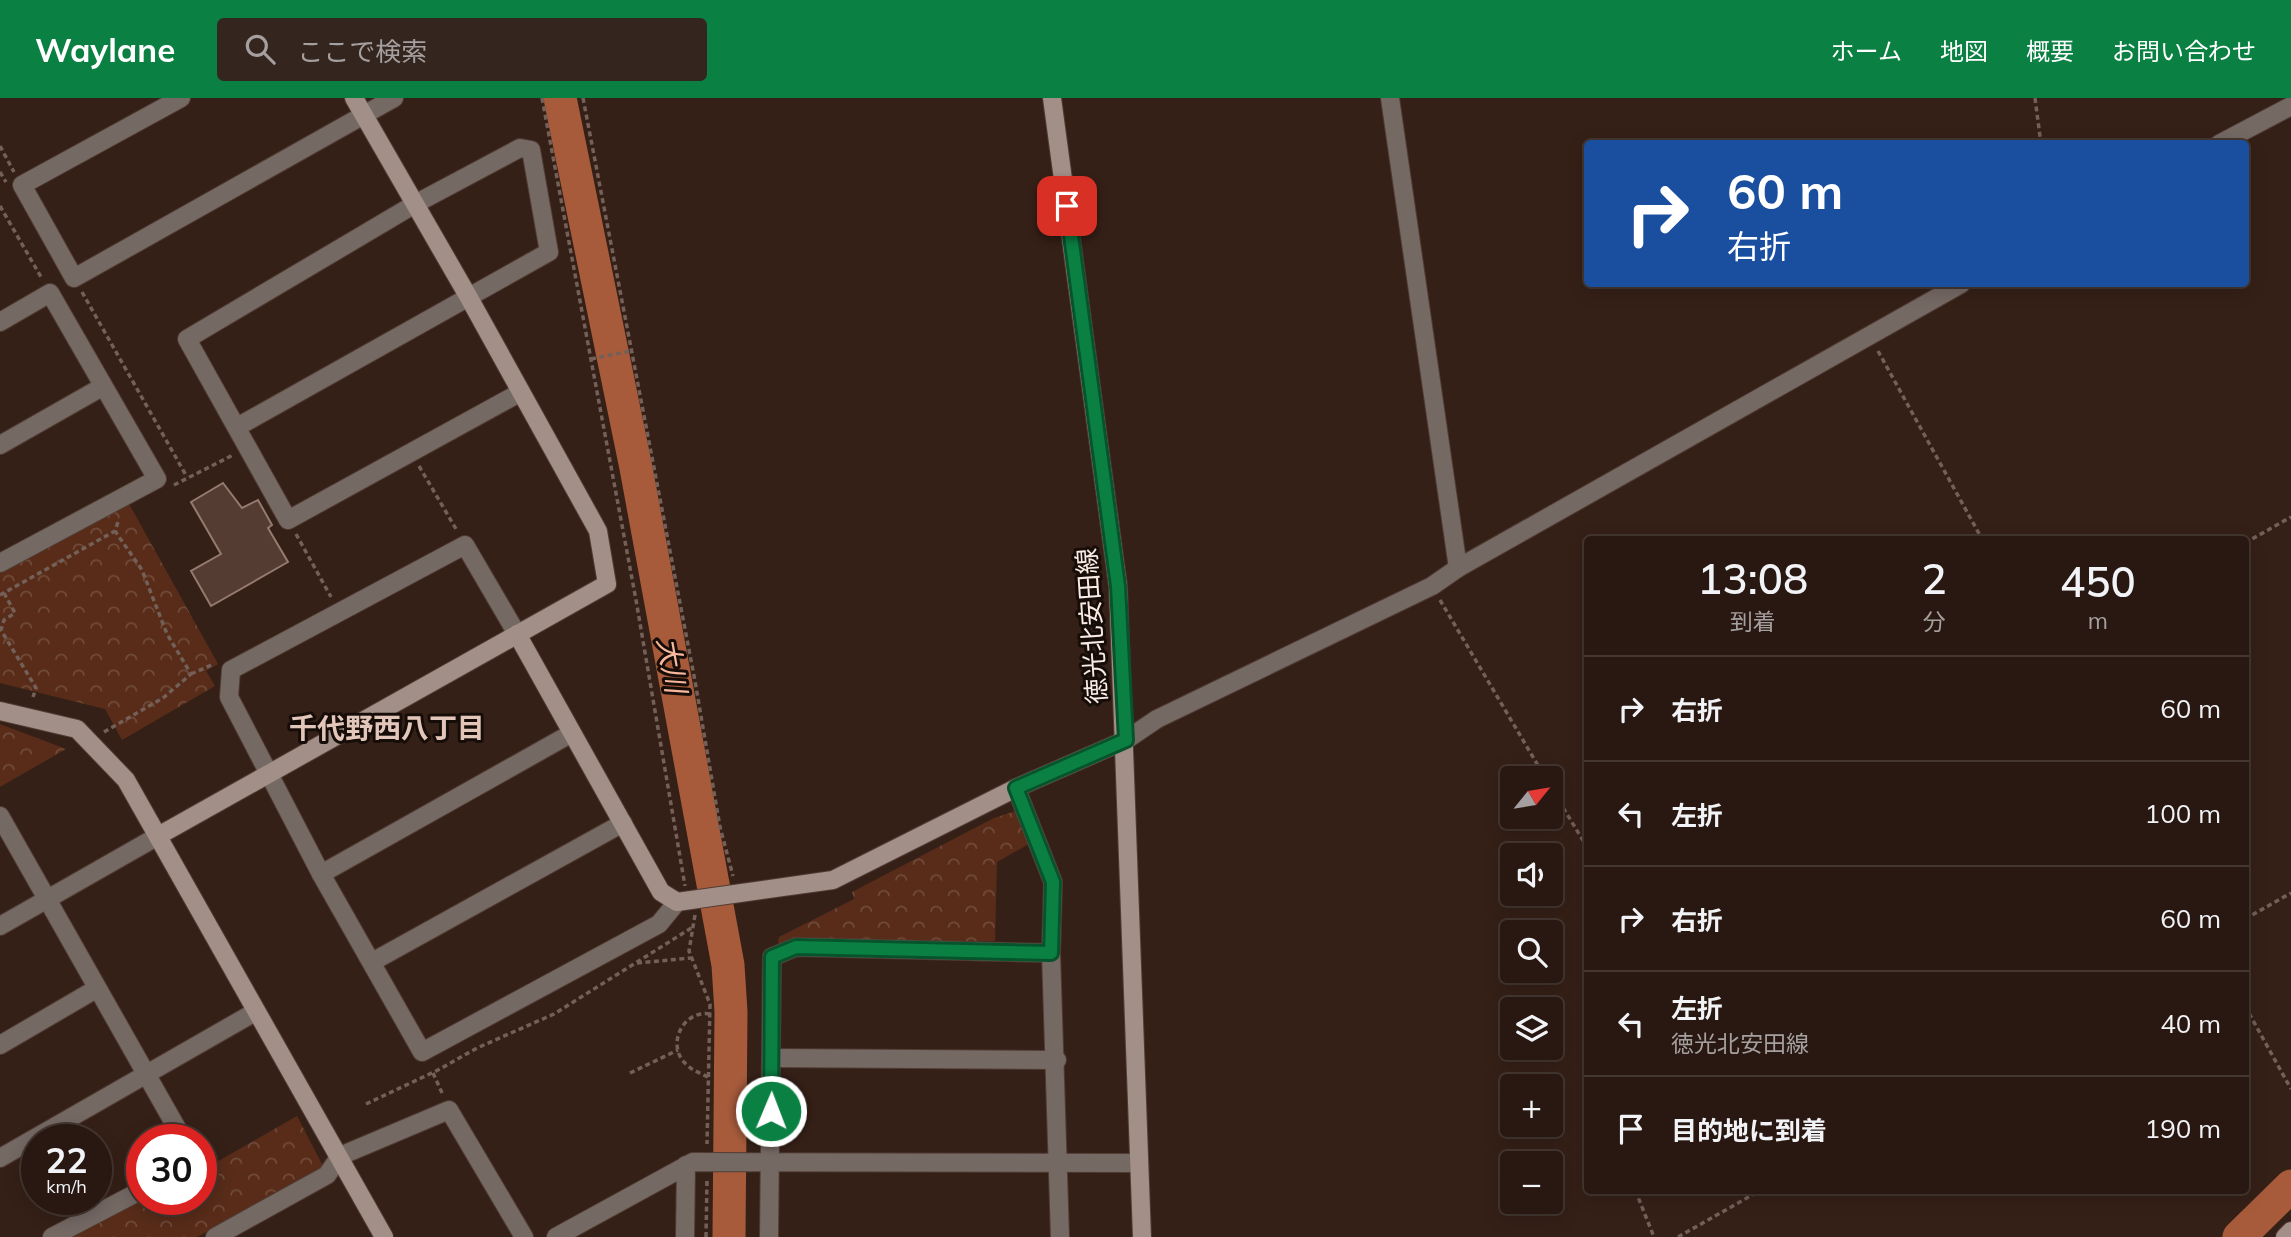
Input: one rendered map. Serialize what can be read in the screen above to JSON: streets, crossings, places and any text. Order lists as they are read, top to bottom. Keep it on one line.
{"streets":{"street":["徳光北安田線"]},"districts":["千代野西八丁目"],"water":["大川"],"north":"top right","page":{"header":"Waylane","search":"ここで検索","nav":["ホーム","地図","概要","お問い合わせ"],"turn":["60 m","右折"],"eta":["13:08","到着","2","分","450","m"],"list":[{"name":"右折","value":"60 m"},{"name":"左折","value":"100 m"},{"name":"右折","value":"60 m"},{"name":"左折","note":"徳光北安田線","value":"40 m"},{"name":"目的地に到着","value":"190 m"}],"map_buttons":["+","−"],"speed":"22 km/h","limit":"30"}}
